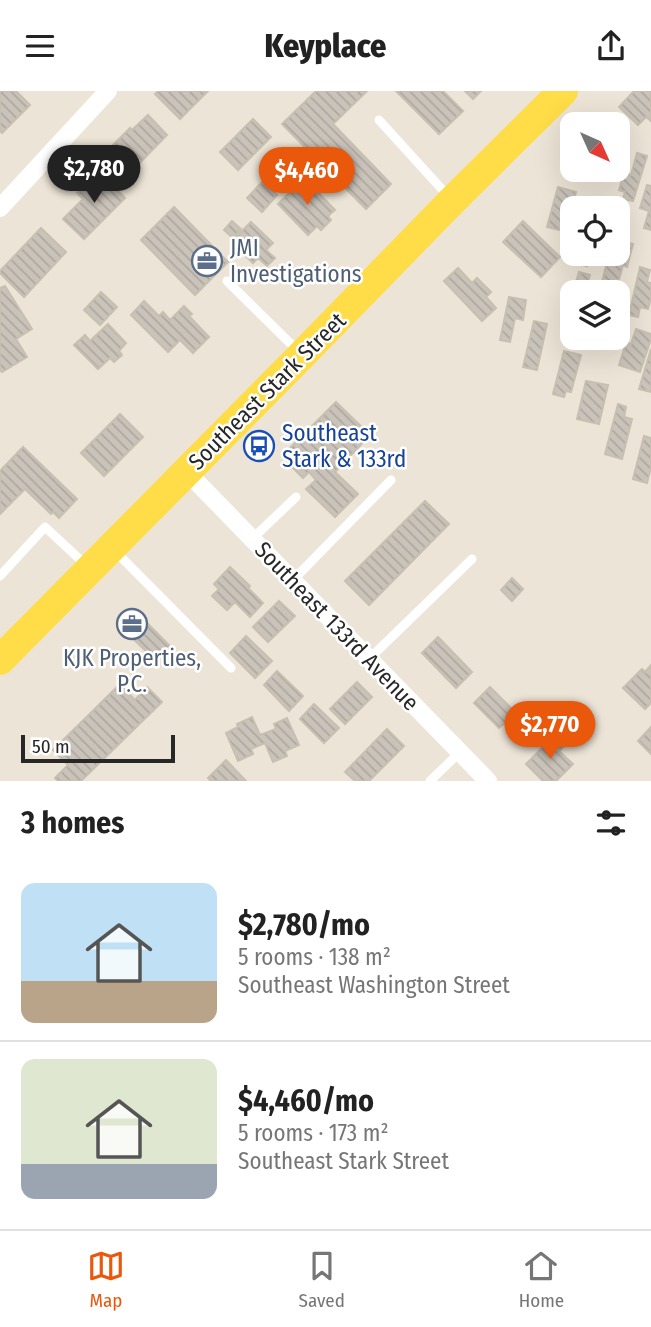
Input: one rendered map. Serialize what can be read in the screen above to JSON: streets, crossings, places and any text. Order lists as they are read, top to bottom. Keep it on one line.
{"streets":{"main road":["Southeast Stark Street"],"street":["Southeast 133rd Avenue"]},"crossings":[["Southeast Stark Street","Southeast 133rd Avenue"]],"places":{"office":["JMI Investigations","KJK Properties, P.C."],"bus stop":["Southeast Stark & 133rd"]},"scale_bar":"50 m","north":"bottom right","page":{"header":"Keyplace","price":["$2,780","$4,460","$2,770"],"scale":"50 m","heading":"3 homes","list":[{"name":"$2,780/mo","note":"5 rooms · 138 m² · Southeast Washington Street"},{"name":"$4,460/mo","note":"5 rooms · 173 m² · Southeast Stark Street"}],"tabs":["Map","Saved","Home"]}}
